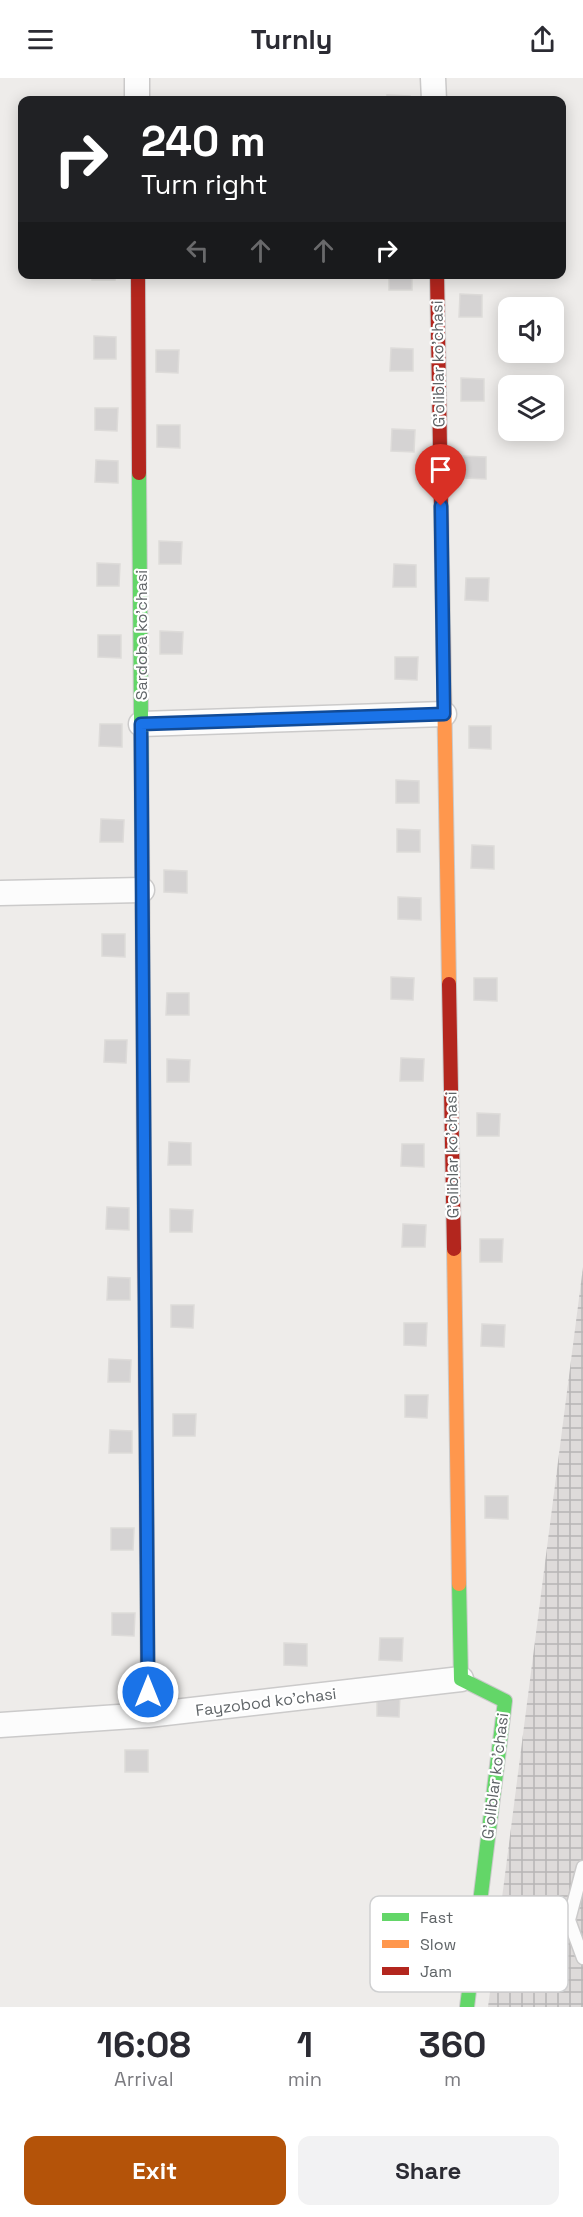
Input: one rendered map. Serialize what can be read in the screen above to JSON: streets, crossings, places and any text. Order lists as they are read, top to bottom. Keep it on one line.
{"streets":{"street":["G'oliblar ko'chasi","Sardoba ko'chasi","Fayzobod ko'chasi"]},"crossings":[["G'oliblar ko'chasi","Fayzobod ko'chasi"],["Sardoba ko'chasi","Fayzobod ko'chasi"]],"legend":["Fast","Slow","Jam"],"page":{"header":"Turnly","turn":["240 m","Turn right"],"eta":["16:08","Arrival","1","min","360","m"],"buttons":["Exit","Share"]}}
